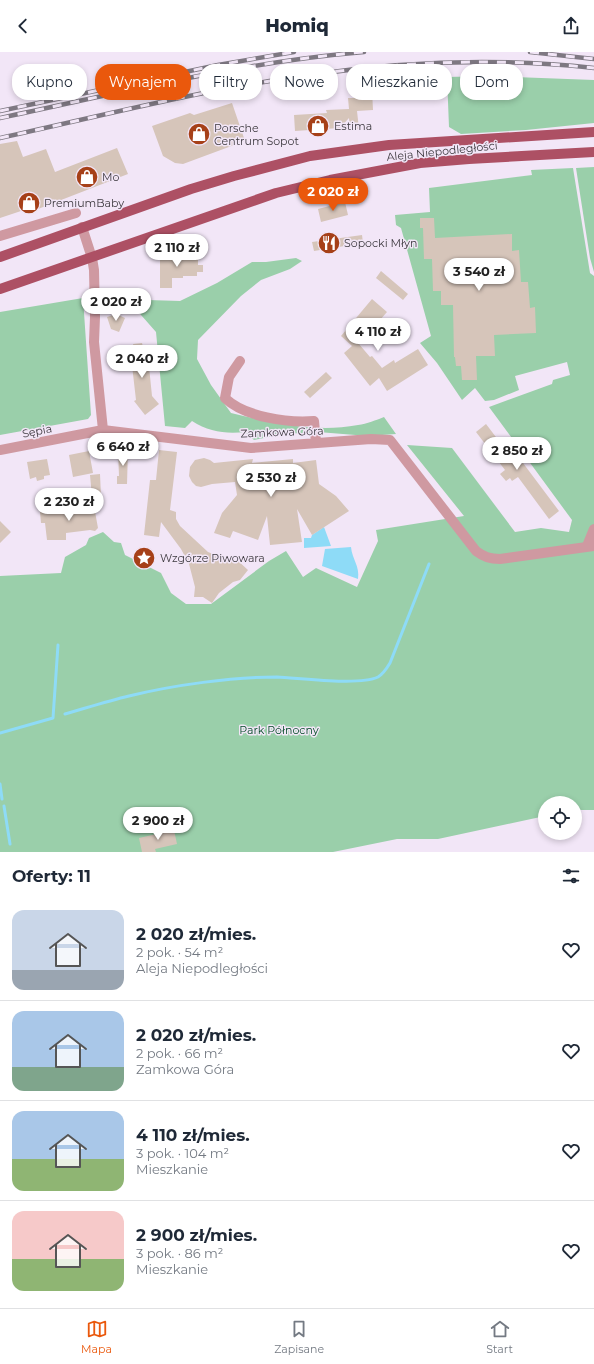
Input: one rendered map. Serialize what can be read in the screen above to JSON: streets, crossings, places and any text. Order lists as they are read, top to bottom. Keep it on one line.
{"streets":{"main road":["Aleja Niepodległości"],"street":["Sępia","Zamkowa Góra"]},"crossings":[["Sępia","Zamkowa Góra"]],"parks":["Park Północny"],"places":{"shop":["Estima","Porsche Centrum Sopot","Mo","PremiumBaby"],"restaurant":["Sopocki Młyn"],"place":["Wzgórze Piwowara"]},"page":{"header":"Homiq","chip":["Kupno","Wynajem","Filtry","Nowe","Mieszkanie","Dom"],"price":["2 020 zł","2 110 zł","3 540 zł","2 020 zł","4 110 zł","2 040 zł","6 640 zł","2 850 zł","2 530 zł","2 230 zł","2 900 zł"],"heading":"Oferty: 11","list":[{"name":"2 020 zł/mies.","note":"2 pok. · 54 m² · Aleja Niepodległości"},{"name":"2 020 zł/mies.","note":"2 pok. · 66 m² · Zamkowa Góra"},{"name":"4 110 zł/mies.","note":"3 pok. · 104 m² · Mieszkanie"},{"name":"2 900 zł/mies.","note":"3 pok. · 86 m² · Mieszkanie"}],"tabs":["Mapa","Zapisane","Start"]}}
